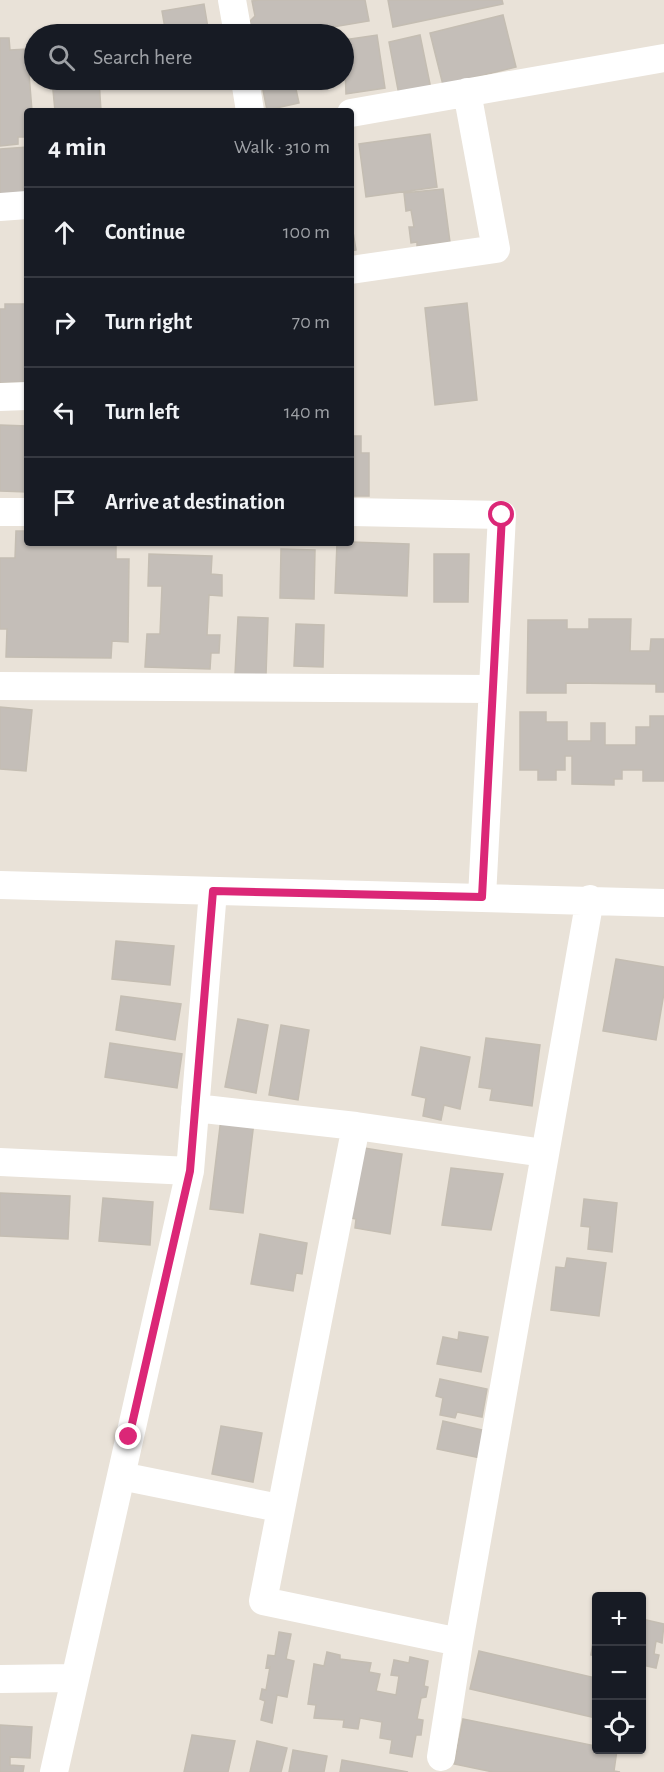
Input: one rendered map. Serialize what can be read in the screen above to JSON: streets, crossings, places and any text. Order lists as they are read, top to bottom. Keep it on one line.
{"page":{"search":"Search here","heading":["4 min","Walk · 310 m"],"list":[["Continue","100 m"],["Turn right","70 m"],["Turn left","140 m"],"Arrive at destination"],"map_buttons":["+","−"]}}
